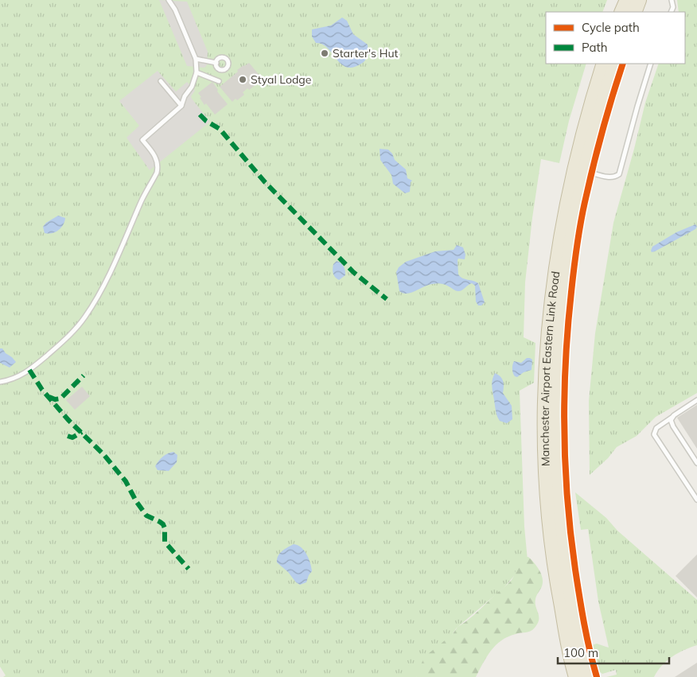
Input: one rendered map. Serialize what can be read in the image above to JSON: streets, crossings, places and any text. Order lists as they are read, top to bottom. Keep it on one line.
{"streets":{"highway":["Manchester Airport Eastern Link Road"]},"places":["Starter's Hut","Styal Lodge"],"legend":["Cycle path","Path"],"scale_bar":"100 m"}
